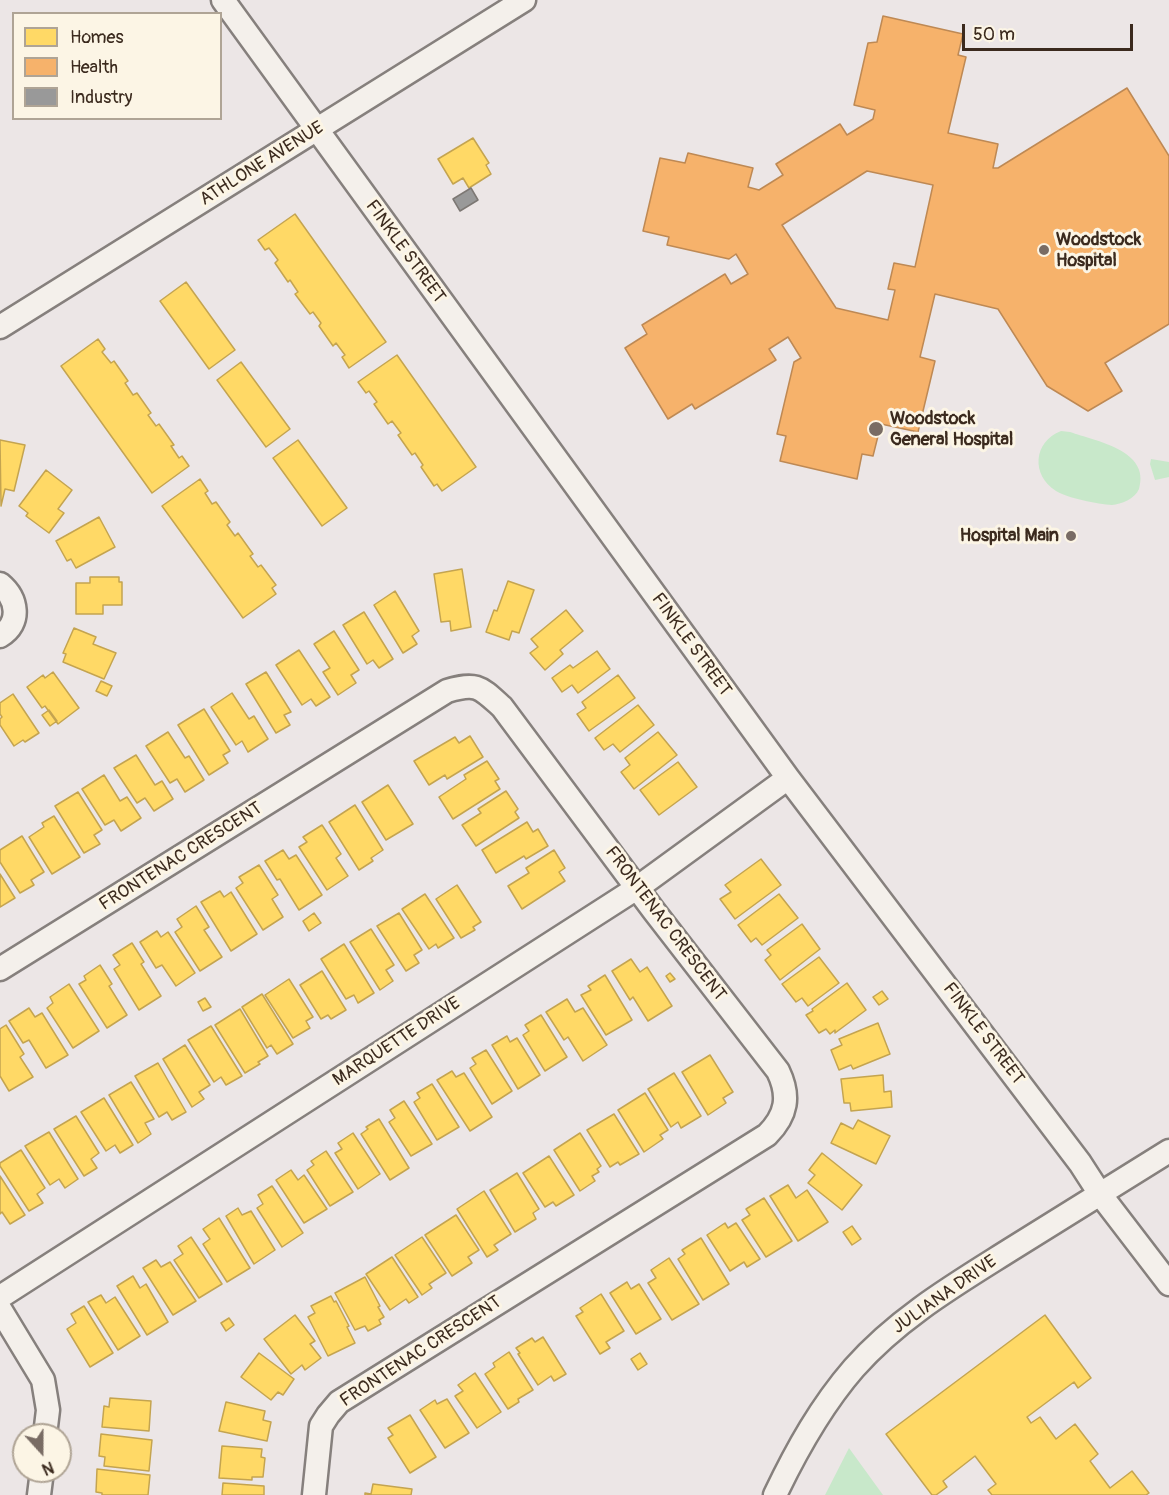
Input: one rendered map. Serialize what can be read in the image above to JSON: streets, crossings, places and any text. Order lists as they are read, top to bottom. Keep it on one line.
{"streets":{"street":["ATHLONE AVENUE","FINKLE STREET","FRONTENAC CRESCENT","MARQUETTE DRIVE","JULIANA DRIVE"]},"crossings":[["ATHLONE AVENUE","FINKLE STREET"],["FINKLE STREET","MARQUETTE DRIVE"],["FINKLE STREET","JULIANA DRIVE"],["FRONTENAC CRESCENT","MARQUETTE DRIVE"]],"places":["Woodstock Hospital","Woodstock General Hospital","Hospital Main"],"legend":["Homes","Health","Industry"],"scale_bar":"50 m","north":"bottom"}
